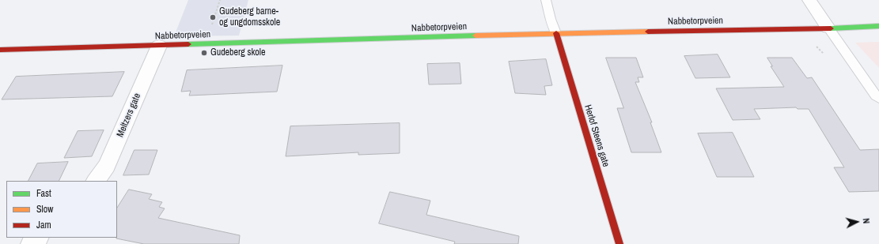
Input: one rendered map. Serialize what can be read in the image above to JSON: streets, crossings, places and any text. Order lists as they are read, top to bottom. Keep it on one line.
{"streets":{"street":["Nabbetorpveien","Meltzers gate","Herlof Steens gate"]},"crossings":[["Nabbetorpveien","Meltzers gate"],["Nabbetorpveien","Herlof Steens gate"]],"places":["Gudeberg barne- og ungdomsskole","Gudeberg skole"],"legend":["Fast","Slow","Jam"],"north":"right"}
